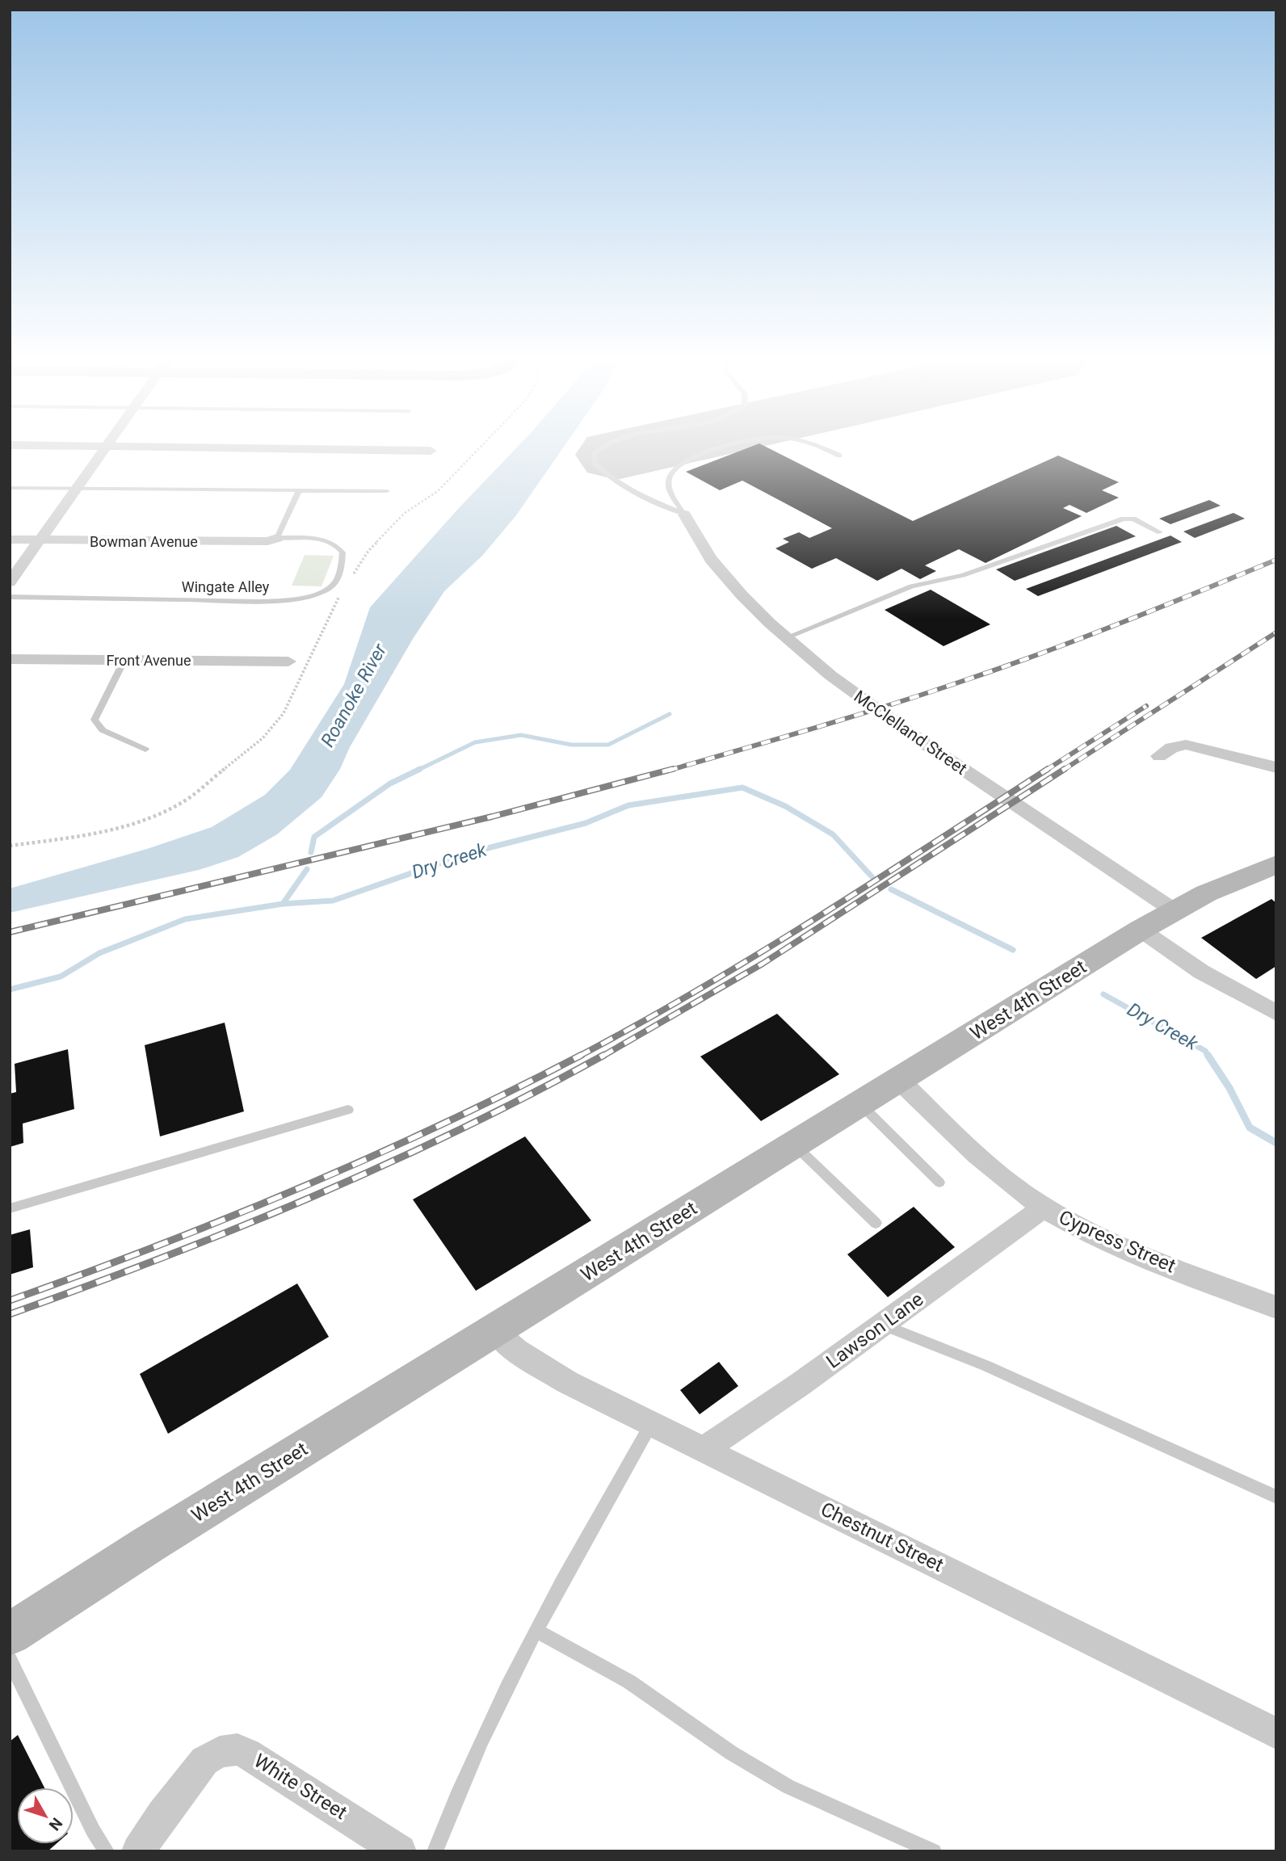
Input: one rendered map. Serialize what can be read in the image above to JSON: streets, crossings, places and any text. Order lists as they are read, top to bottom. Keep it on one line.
{"streets":{"main road":["West 4th Street"],"street":["Bowman Avenue","Front Avenue","McClelland Street","Cypress Street","Lawson Lane","Chestnut Street","White Street"],"lane":["Wingate Alley"]},"crossings":[["Bowman Avenue","Wingate Alley"],["McClelland Street","West 4th Street"],["West 4th Street","Cypress Street"],["West 4th Street","Chestnut Street"],["Cypress Street","Lawson Lane"],["Lawson Lane","Chestnut Street"]],"water":["Roanoke River","Dry Creek"],"north":"bottom right"}
